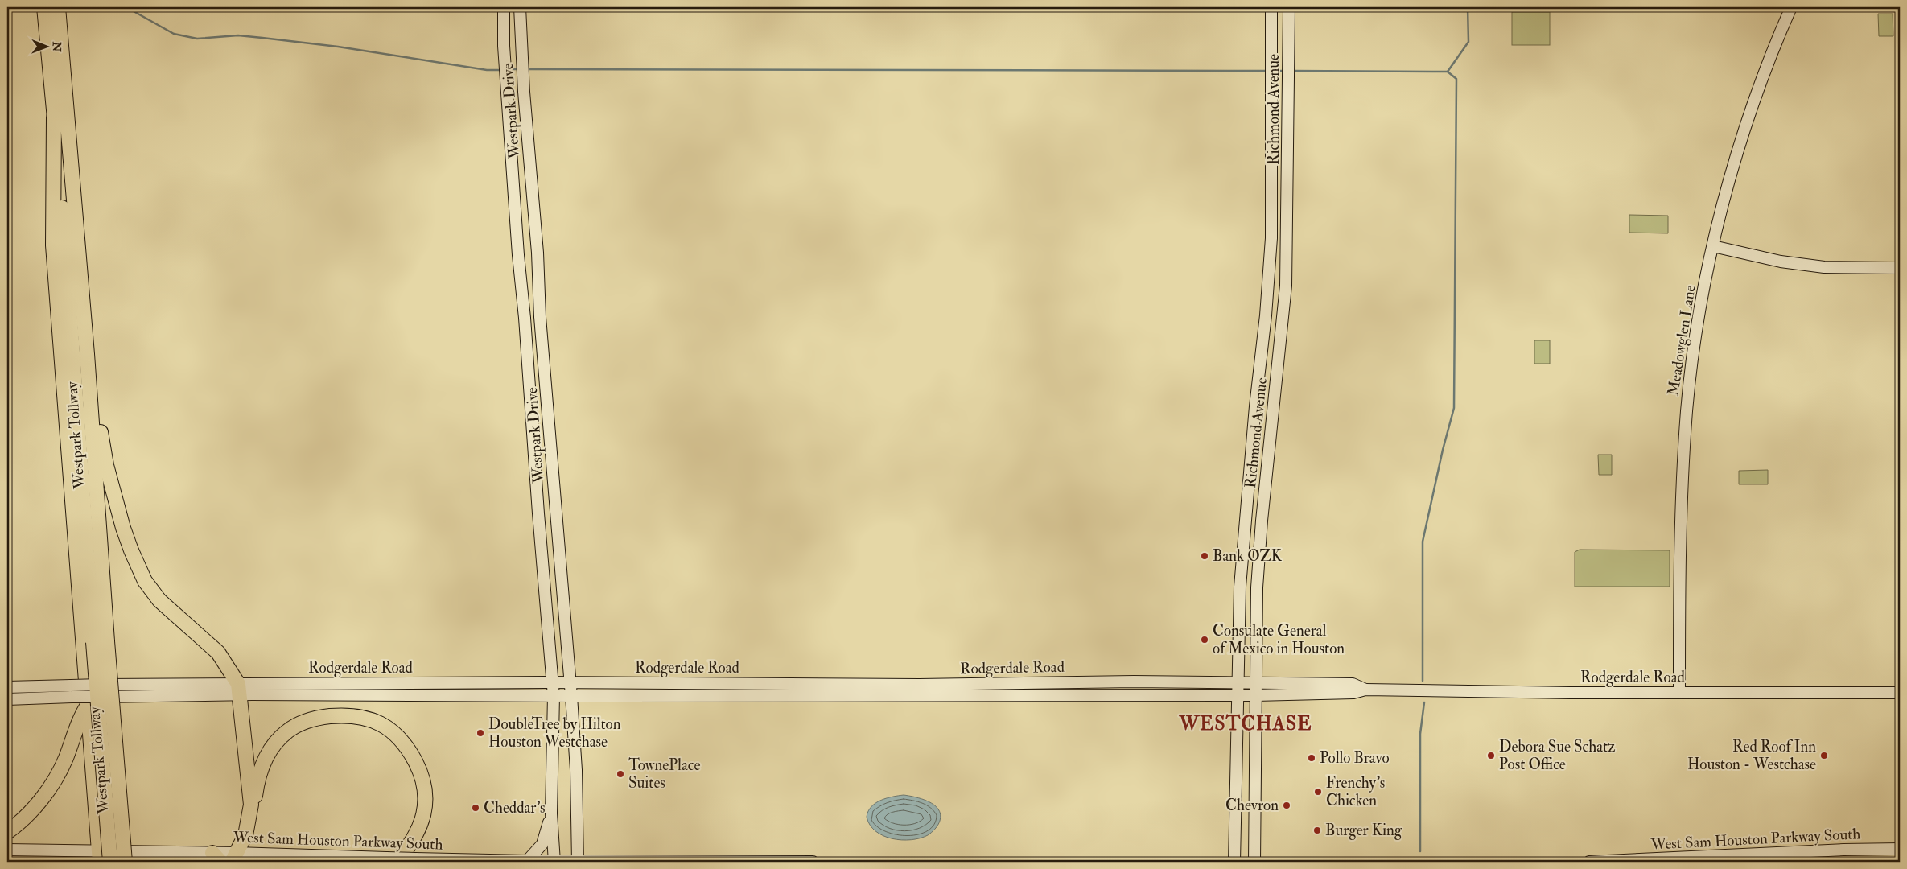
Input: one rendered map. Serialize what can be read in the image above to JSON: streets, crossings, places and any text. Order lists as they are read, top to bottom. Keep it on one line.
{"streets":{"highway":["Westpark Tollway"],"main road":["Richmond Avenue","Westpark Drive","Meadowglen Lane","Rodgerdale Road","West Sam Houston Parkway South"]},"crossings":[["Richmond Avenue","Rodgerdale Road"],["Westpark Drive","Rodgerdale Road"],["Westpark Drive","West Sam Houston Parkway South"],["Meadowglen Lane","Rodgerdale Road"]],"districts":["WESTCHASE"],"places":["Bank OZK","Consulate General of Mexico in Houston","DoubleTree by Hilton Houston Westchase","Debora Sue Schatz Post Office","Red Roof Inn Houston - Westchase","Pollo Bravo","TownePlace Suites","Frenchy's Chicken","Chevron","Cheddar's","Burger King"],"north":"right"}
